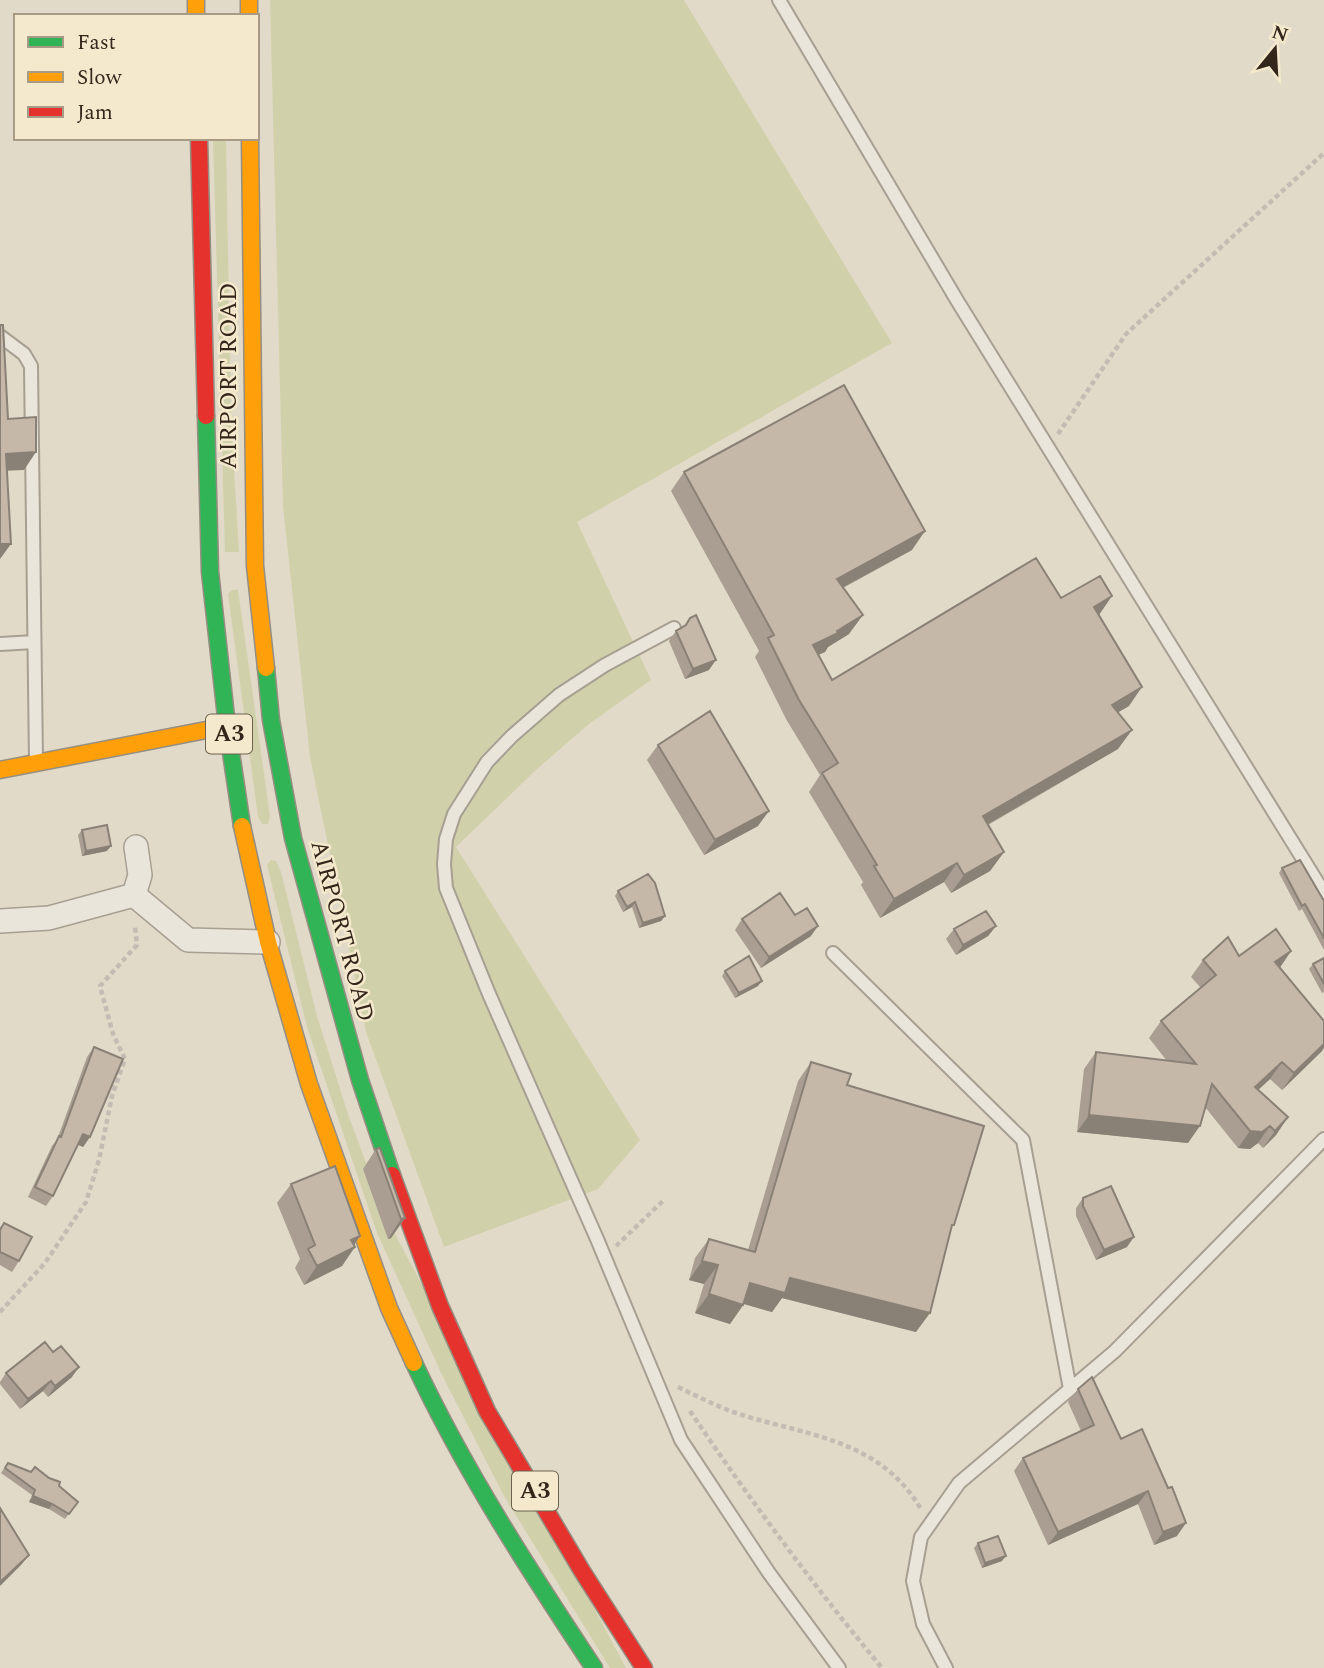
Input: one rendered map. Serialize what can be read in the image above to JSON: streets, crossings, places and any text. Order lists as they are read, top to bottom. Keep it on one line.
{"streets":{"main road":["AIRPORT ROAD","A3"]},"legend":["Fast","Slow","Jam"],"north":"top"}
